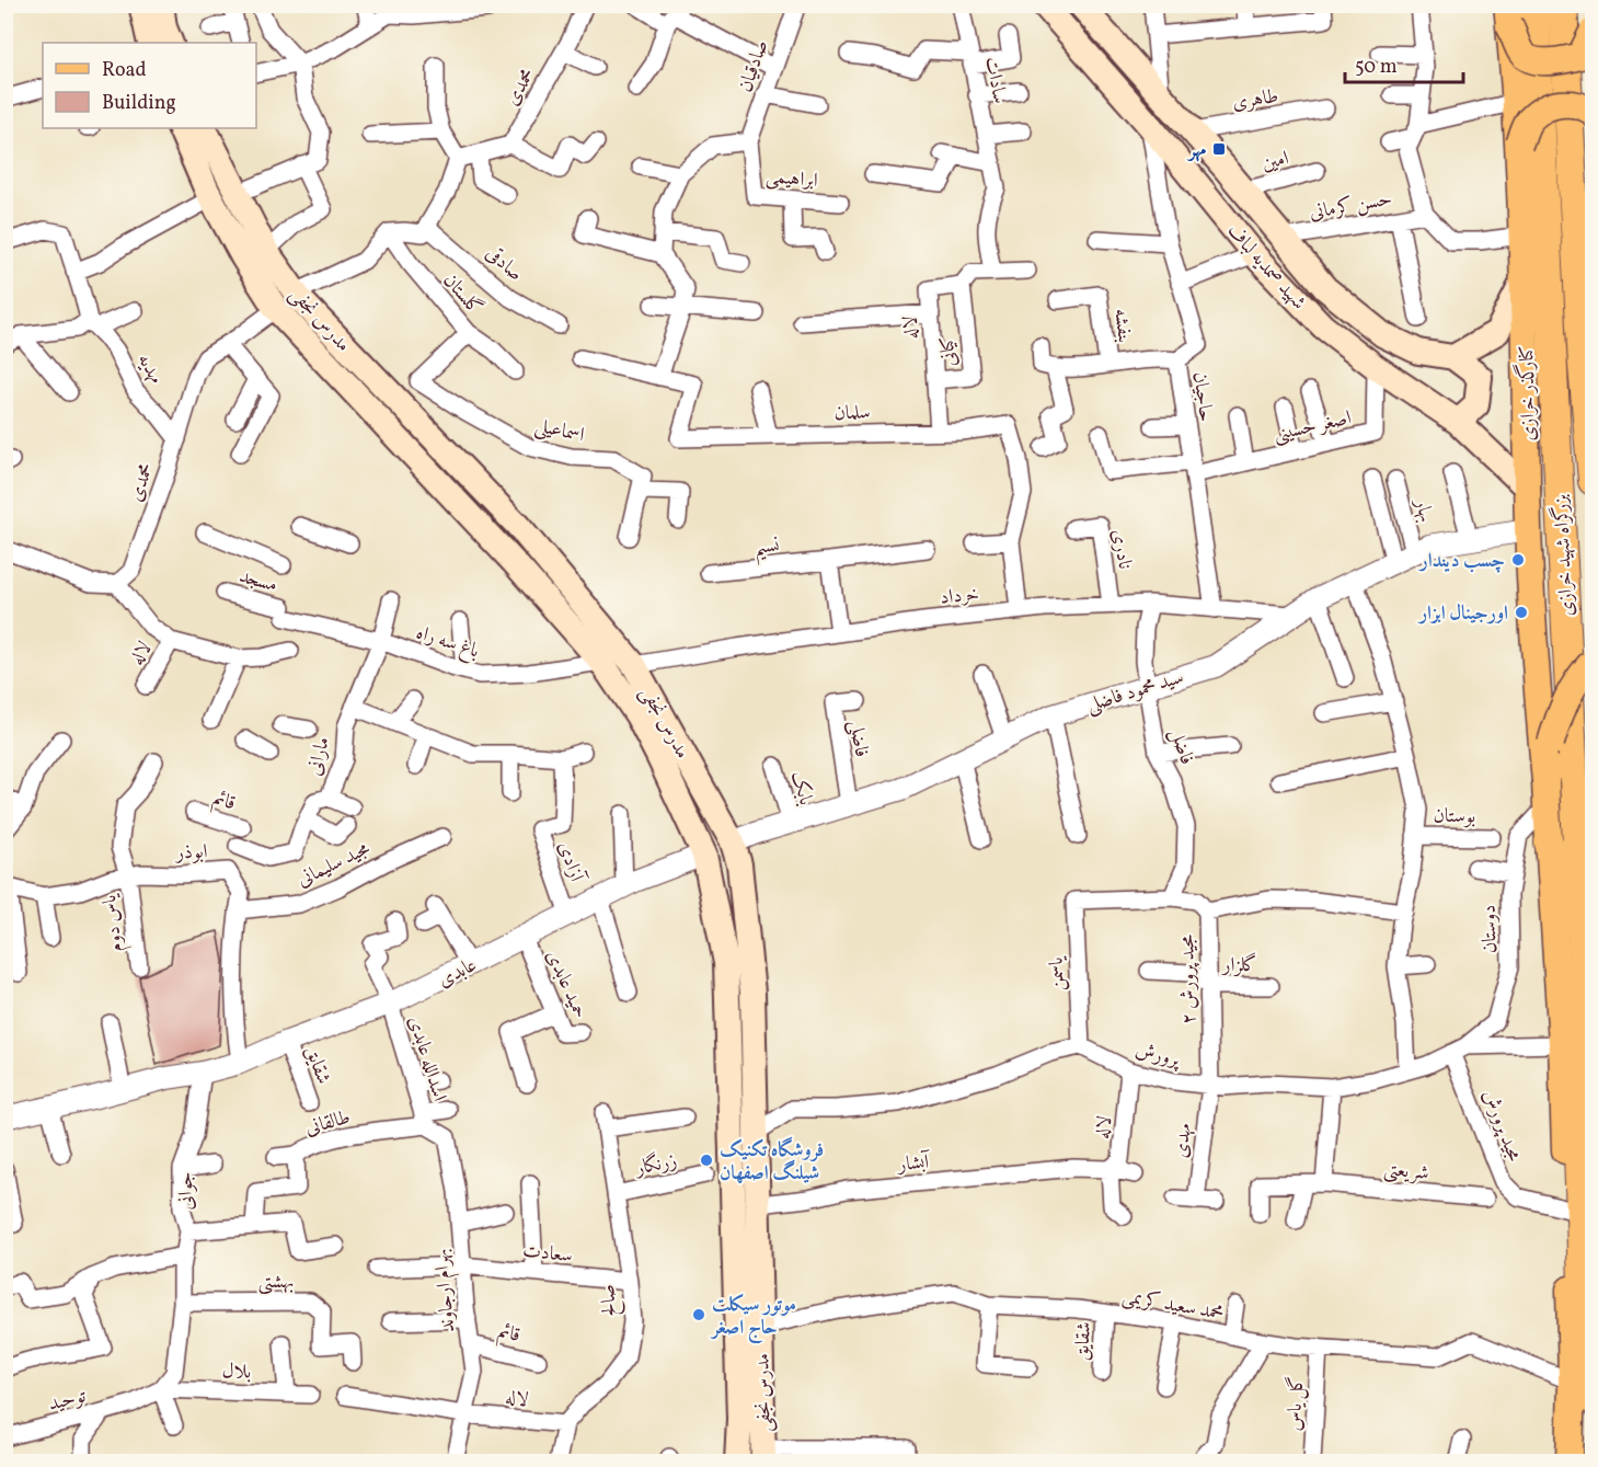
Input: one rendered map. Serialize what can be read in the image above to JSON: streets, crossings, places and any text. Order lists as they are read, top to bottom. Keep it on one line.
{"streets":{"highway":["بزرگراه شهید خرازی"],"main road":["شهید صمدیه لباف","مدرس نجفی","کنارگذر خرازی"],"street":["صادقیان","سادات","محمدی","طاهری","امین","ابراهیمی","حسن کرمانی","صادقی","گلستان","بنفشه","لاله","کیانی","مهدیه","حاجیان","سلمان","اصغر حسینی","اسماعیلی","بهار","نسیم","نادری","مسجد","خرداد","باغ سه راه","سید محمود فاضلی","فاضلی","فاضل","مارانی","بابک","قائم","بوستان","ابوذر","آزادی","مجید سلیمانی","یاس دوم","دوستان","گلزار","عابدی","یاسمن","مجید پرورش ۲","حمید عابدی","پرورش","اسدالله عابدی","شقایق","طالقانی","مجید پرورش","مهدی","آبشار","زرنگار","شریعتی","جوانی","سعادت","بهشتی","بهرام ارجاوند","صالح","محمد سعید کریمی","بلال","توحید","گل یاس"]},"crossings":[["صادقیان","ابراهیمی"],["سادات","لاله"],["محمدی","مدرس نجفی"],["محمدی","مهدیه"],["طاهری","شهید صمدیه لباف"],["امین","شهید صمدیه لباف"],["حسن کرمانی","شهید صمدیه لباف"],["شهید صمدیه لباف","کنارگذر خرازی"],["شهید صمدیه لباف","حاجیان"],["شهید صمدیه لباف","اصغر حسینی"],["گلستان","اسماعیلی"],["مدرس نجفی","خرداد"],["مدرس نجفی","باغ سه راه"],["مدرس نجفی","سید محمود فاضلی"],["مدرس نجفی","عابدی"],["مدرس نجفی","آبشار"],["مدرس نجفی","محمد سعید کریمی"],["لاله","کیانی"],["لاله","سلمان"],["لاله","پرورش"],["لاله","آبشار"],["لاله","بهرام ارجاوند"],["لاله","صالح"],["کنارگذر خرازی","سید محمود فاضلی"],["کنارگذر خرازی","دوستان"],["حاجیان","اصغر حسینی"],["حاجیان","خرداد"],["سلمان","خرداد"],["بهار","سید محمود فاضلی"],["نادری","خرداد"],["مسجد","باغ سه راه"],["خرداد","سید محمود فاضلی"],["خرداد","فاضل"],["باغ سه راه","مارانی"],["سید محمود فاضلی","فاضلی"],["سید محمود فاضلی","فاضل"],["سید محمود فاضلی","بابک"],["فاضل","یاسمن"],["قائم","بهرام ارجاوند"],["ابوذر","مجید سلیمانی"],["ابوذر","یاس دوم"],["ابوذر","عابدی"],["آزادی","عابدی"],["دوستان","پرورش"],["دوستان","مجید پرورش"],["گلزار","مجید پرورش ۲"],["عابدی","حمید عابدی"],["عابدی","اسدالله عابدی"],["عابدی","شقایق"],["عابدی","جوانی"],["یاسمن","پرورش"],["مجید پرورش ۲","پرورش"],["مجید پرورش ۲","مهدی"],["پرورش","مجید پرورش"],["پرورش","مهدی"],["اسدالله عابدی","طالقانی"],["اسدالله عابدی","بهرام ارجاوند"],["شقایق","محمد سعید کریمی"],["طالقانی","بهرام ارجاوند"],["زرنگار","صالح"],["جوانی","بهشتی"],["جوانی","بلال"],["سعادت","بهرام ارجاوند"],["سعادت","صالح"],["محمد سعید کریمی","گل یاس"]],"places":{"transit":["مهر"],"other":["چسب دیندار","اورجینال ابزار","فروشگاه تکنیک شیلنگ اصفهان","موتور سیکلت حاج اصغر"]},"legend":["Road","Building"],"scale_bar":"50 m"}
